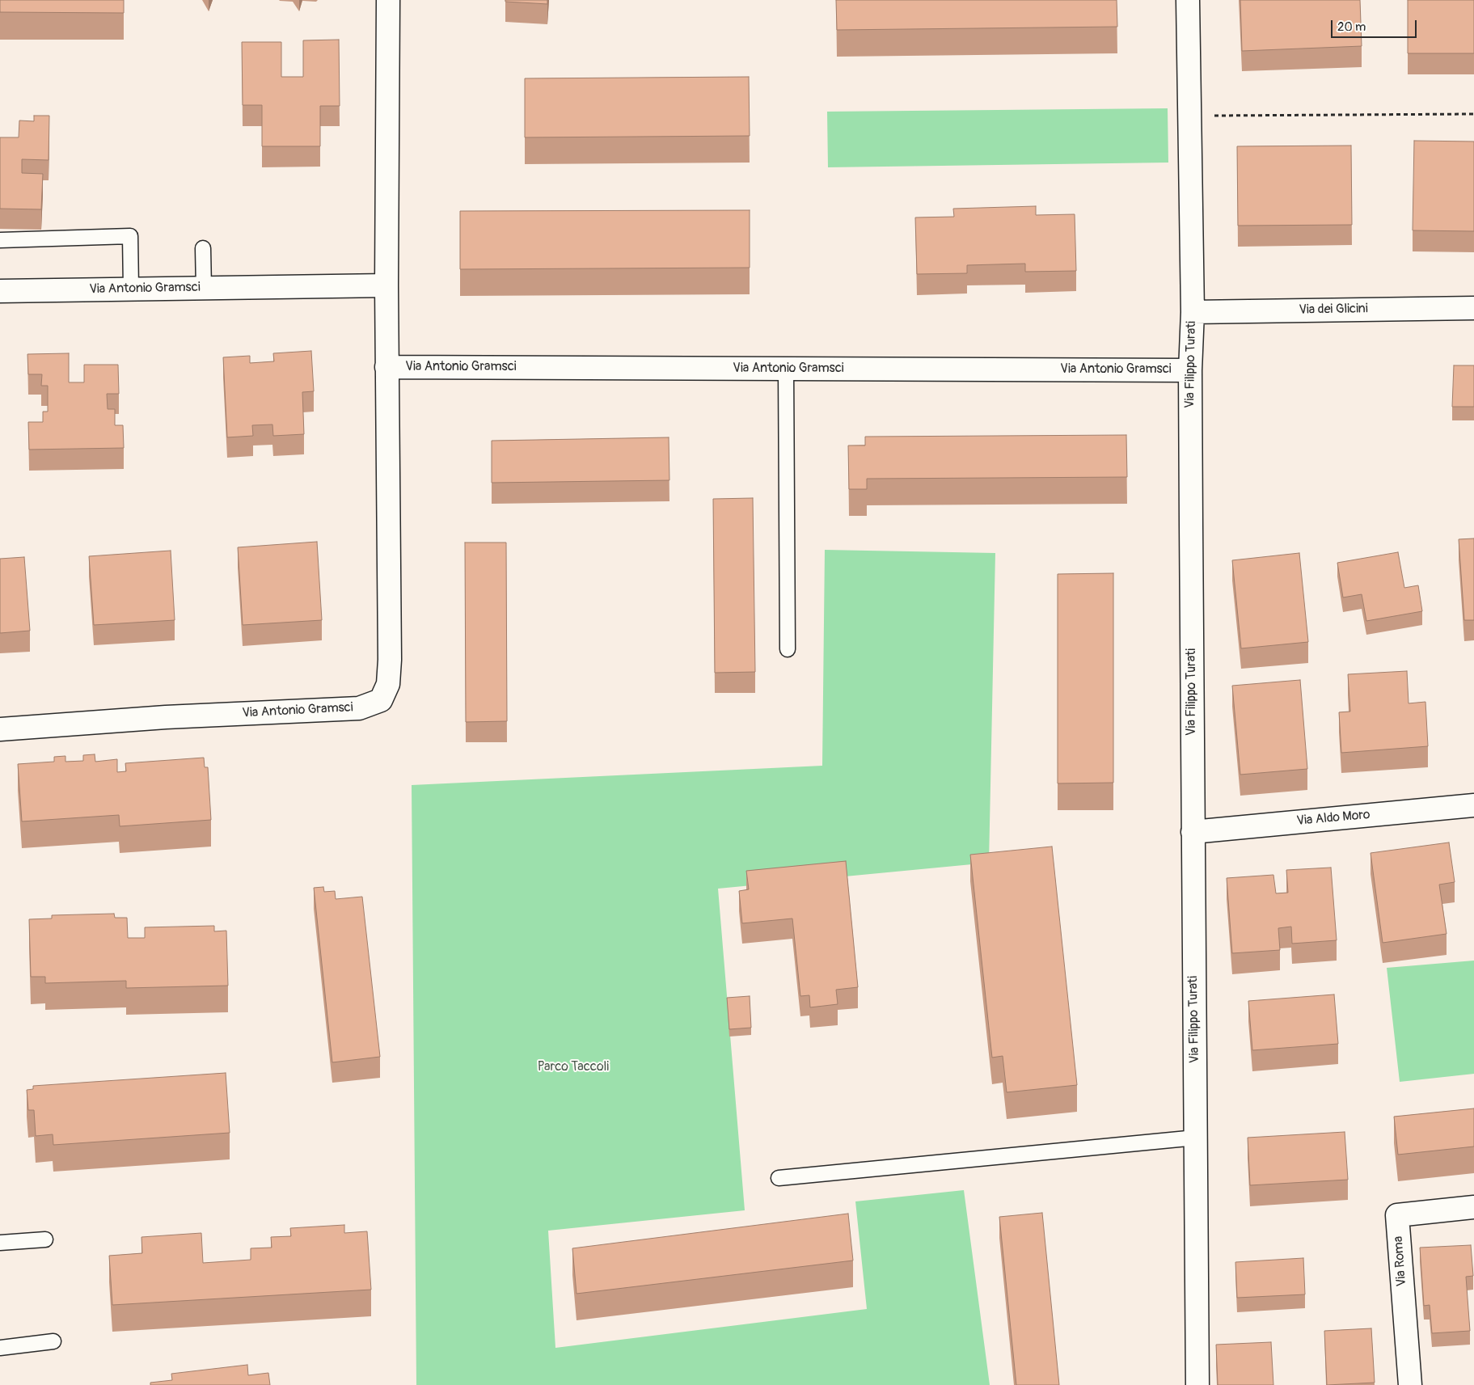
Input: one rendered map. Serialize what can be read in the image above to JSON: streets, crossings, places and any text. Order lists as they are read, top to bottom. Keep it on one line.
{"streets":{"street":["Via Antonio Gramsci","Via dei Glicini","Via Filippo Turati","Via Aldo Moro","Via Roma"]},"crossings":[["Via Antonio Gramsci","Via Filippo Turati"],["Via dei Glicini","Via Filippo Turati"],["Via Filippo Turati","Via Aldo Moro"]],"parks":["Parco Taccoli"],"scale_bar":"20 m"}
